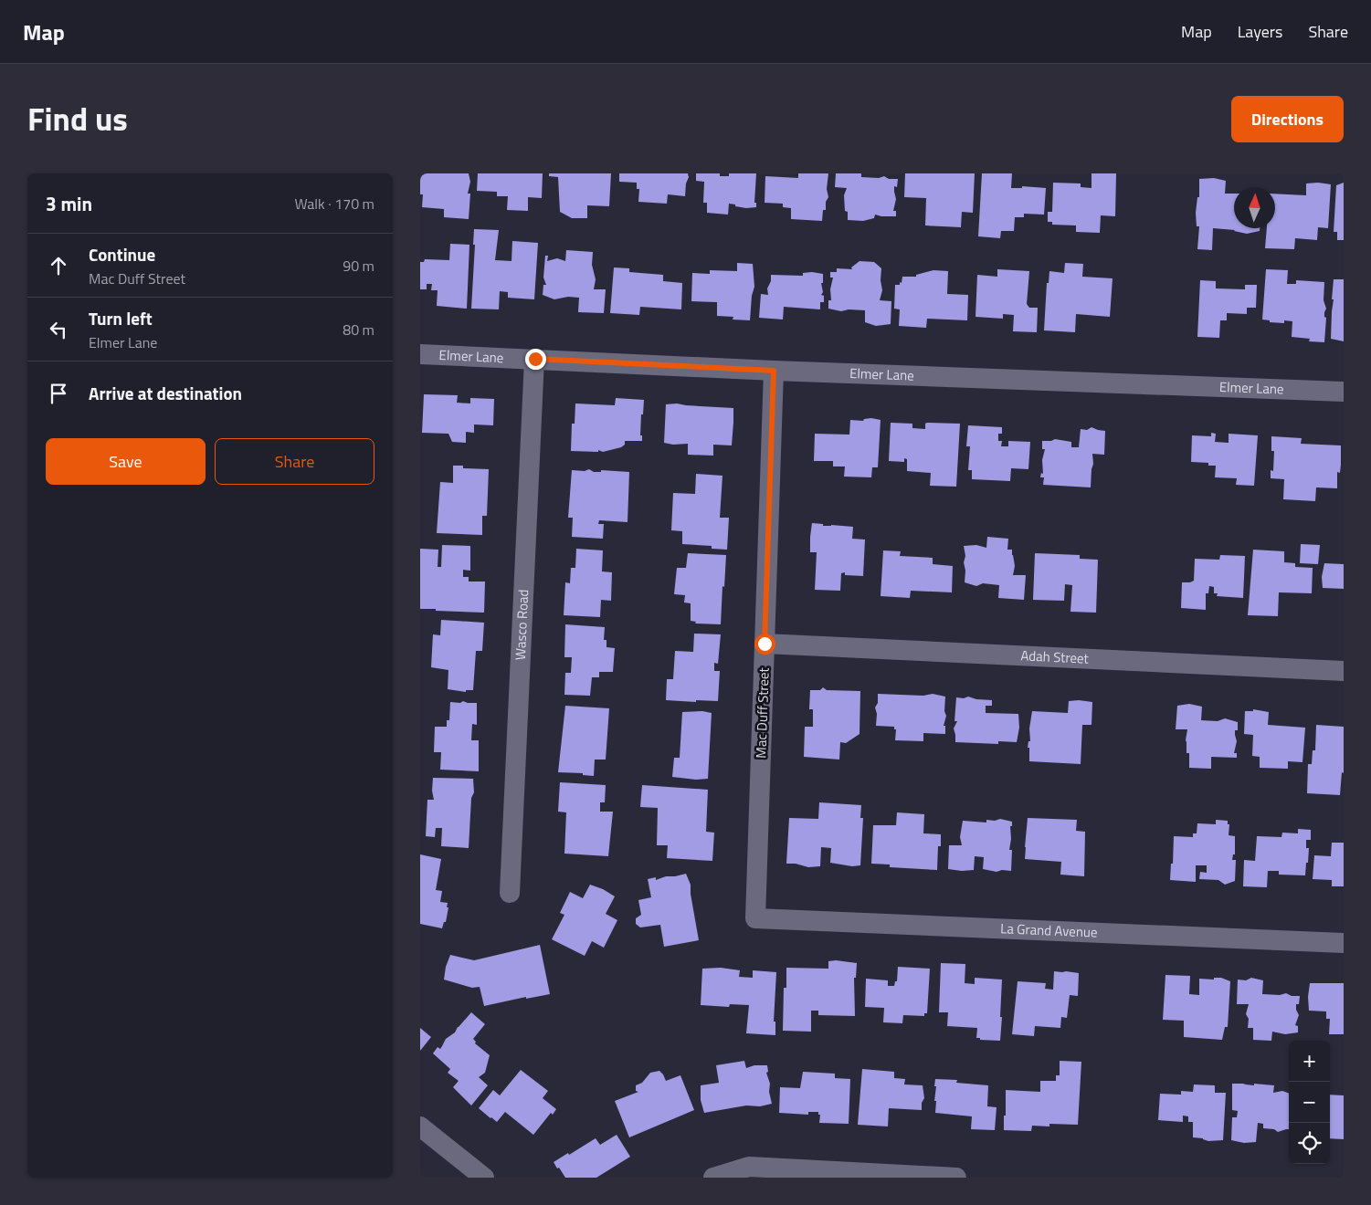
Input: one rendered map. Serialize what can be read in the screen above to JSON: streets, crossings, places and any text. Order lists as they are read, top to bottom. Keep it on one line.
{"streets":{"street":["Elmer Lane","Wasco Road","Adah Street","Mac Duff Street","La Grand Avenue"]},"crossings":[["Elmer Lane","Wasco Road"],["Elmer Lane","Mac Duff Street"],["Adah Street","Mac Duff Street"],["Mac Duff Street","La Grand Avenue"]],"north":"top","page":{"header":"Map","nav":["Map","Layers","Share"],"title":"Find us","buttons":["Directions",["Save","Share"]],"heading":["3 min","Walk · 170 m"],"list":[["Continue","Mac Duff Street","90 m"],["Turn left","Elmer Lane","80 m"],"Arrive at destination"],"map_buttons":["+","−"]}}
